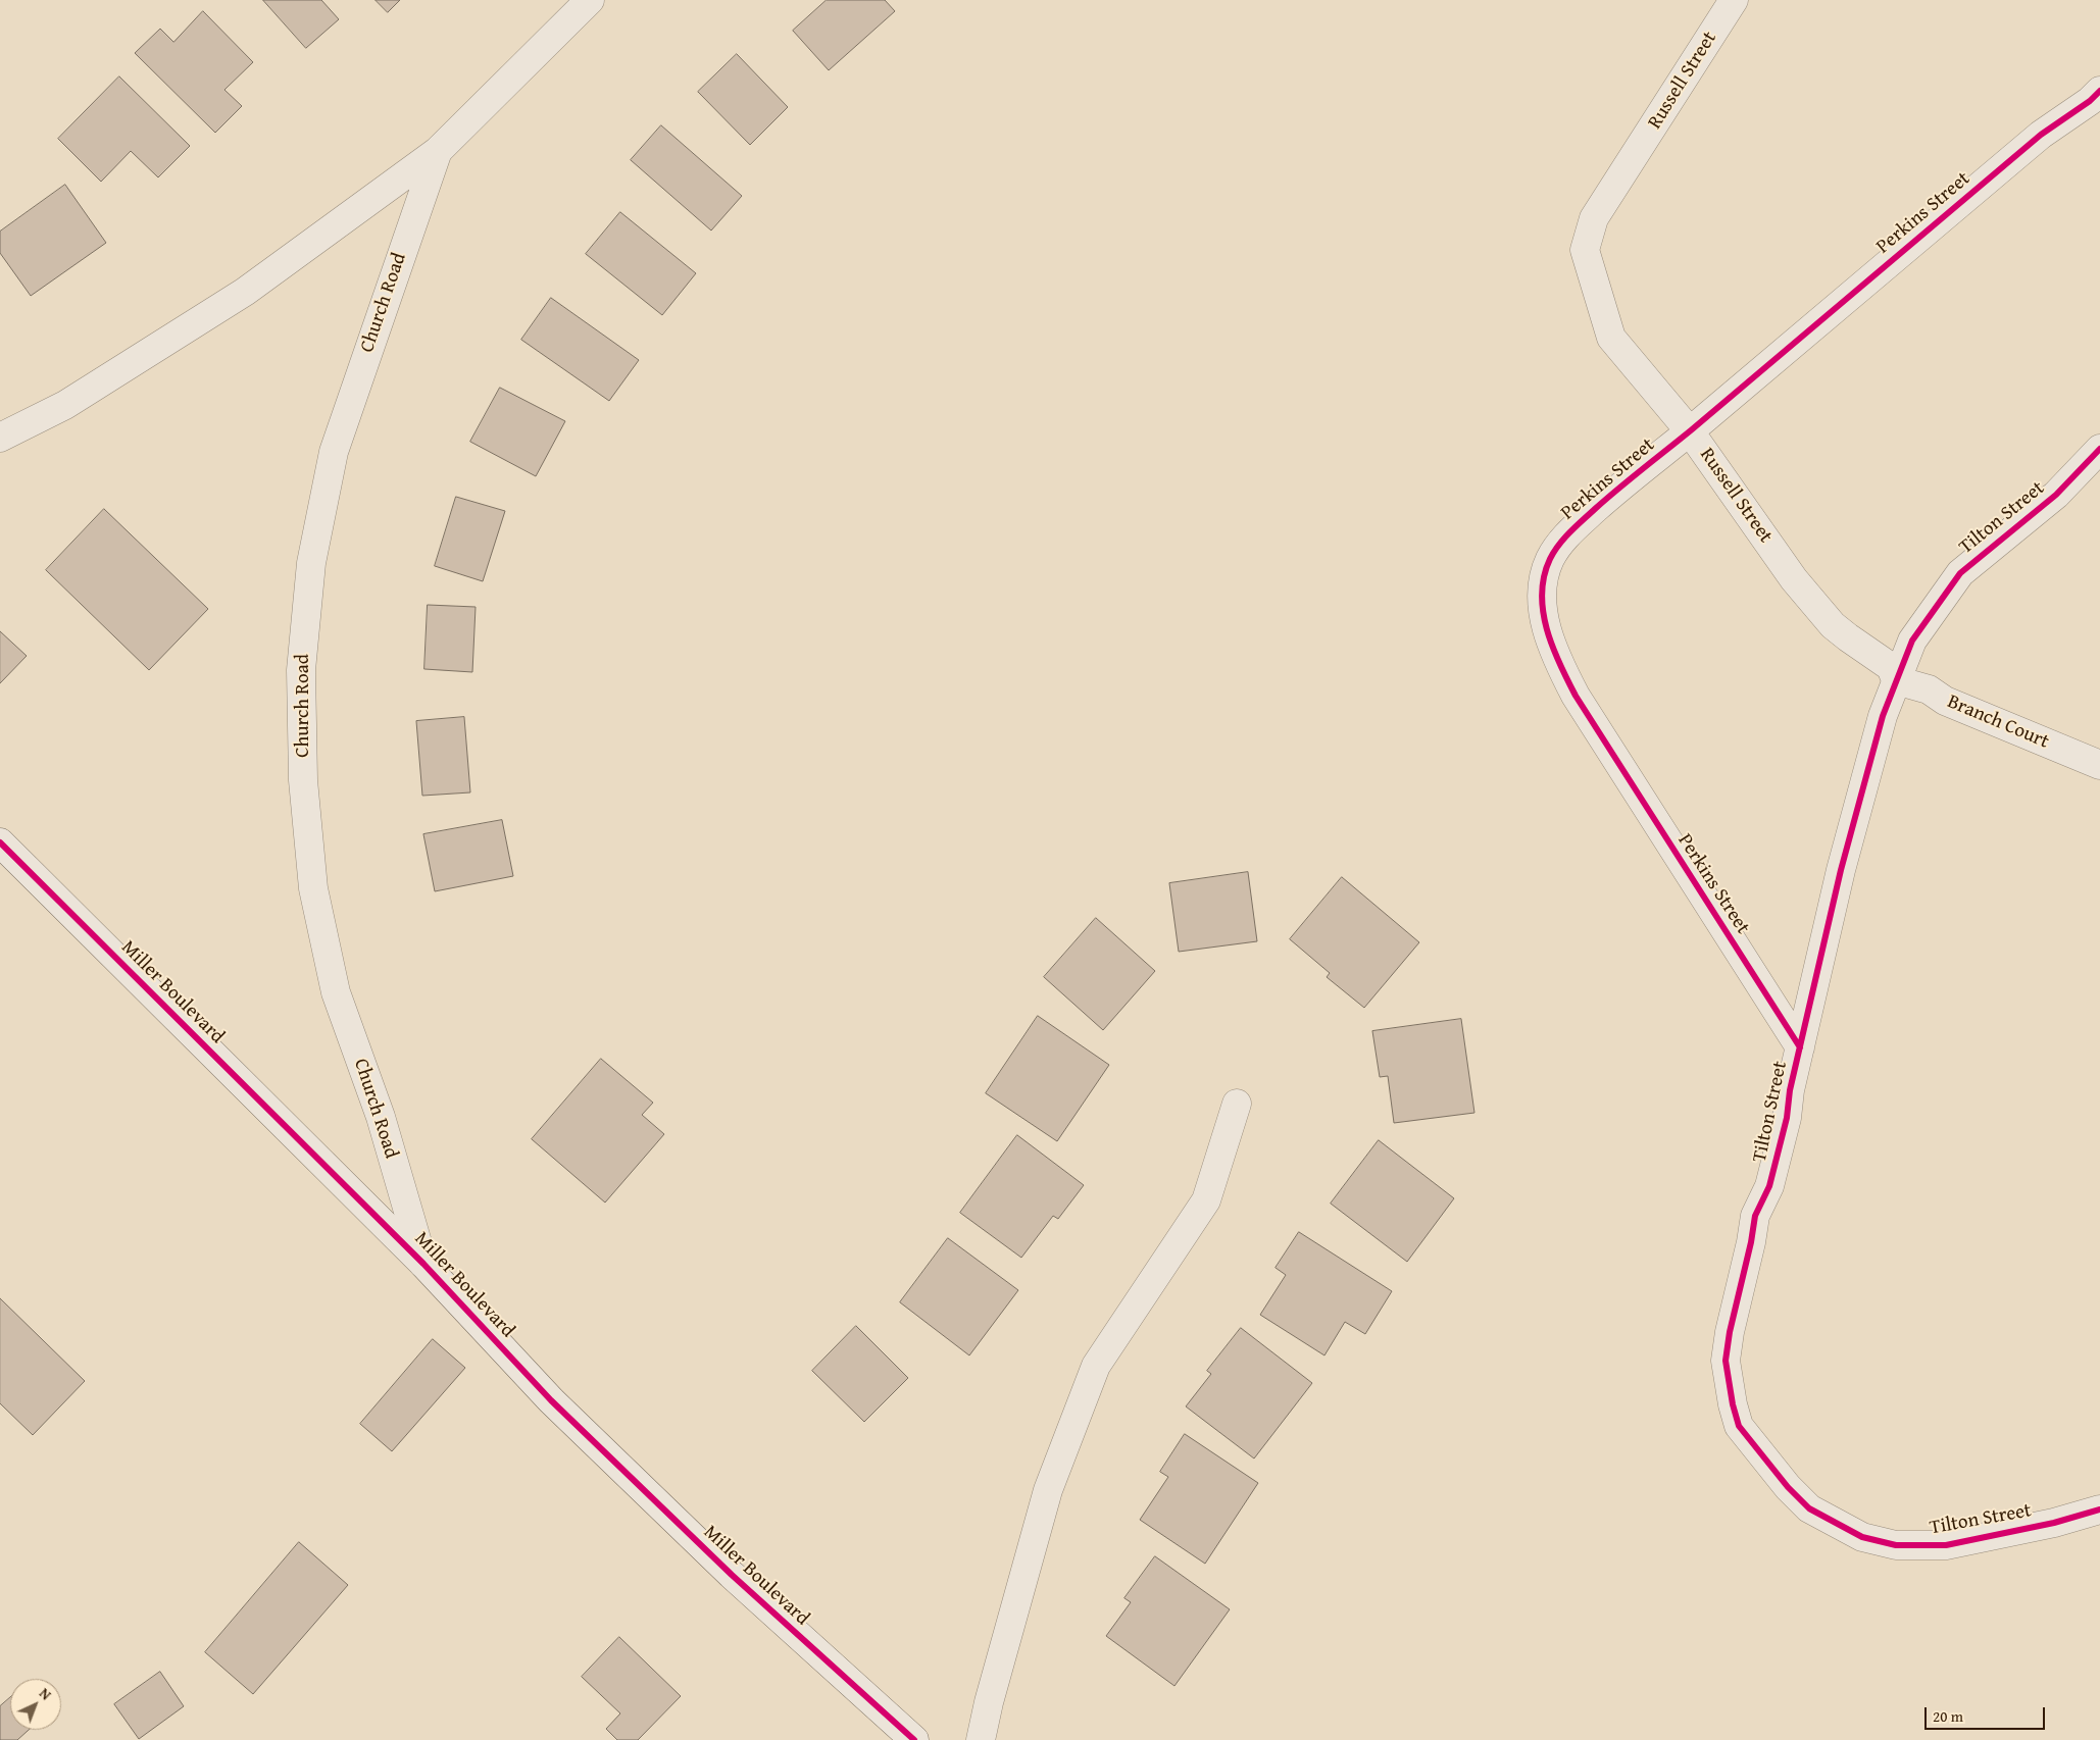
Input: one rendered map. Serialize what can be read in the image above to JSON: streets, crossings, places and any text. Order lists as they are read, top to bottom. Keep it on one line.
{"streets":{"street":["Russell Street","Perkins Street","Church Road","Tilton Street","Branch Court","Miller Boulevard"]},"crossings":[["Russell Street","Perkins Street"],["Russell Street","Tilton Street"],["Russell Street","Branch Court"],["Perkins Street","Tilton Street"],["Church Road","Miller Boulevard"],["Tilton Street","Branch Court"]],"scale_bar":"20 m","north":"top right"}
